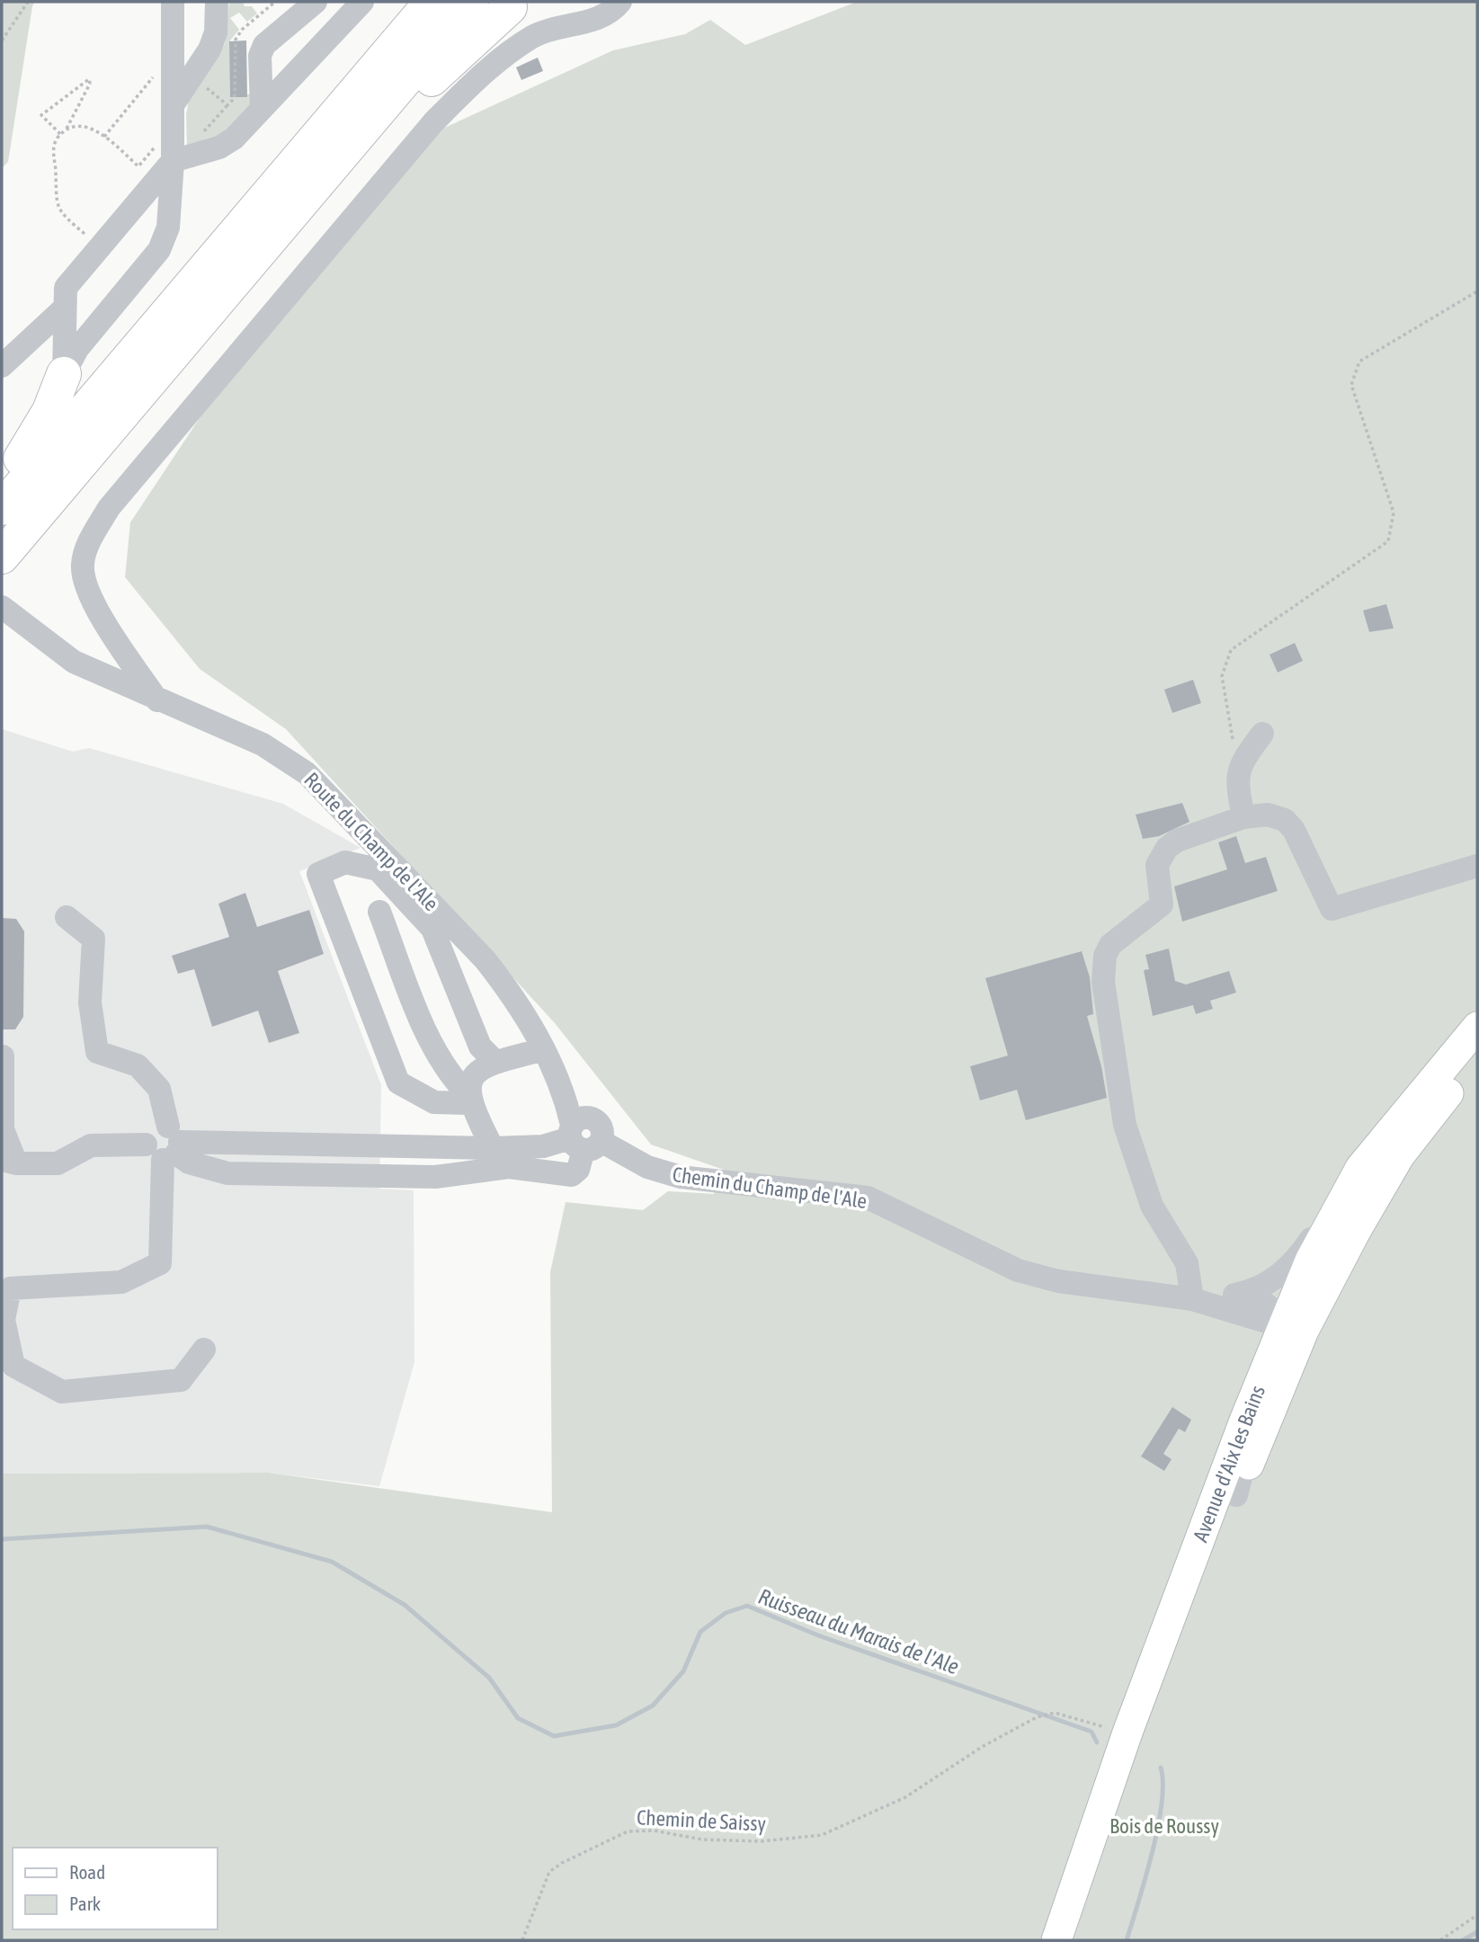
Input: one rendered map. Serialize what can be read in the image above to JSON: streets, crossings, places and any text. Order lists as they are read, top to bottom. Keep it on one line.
{"streets":{"main road":["Avenue d'Aix les Bains"],"street":["Route du Champ de l'Ale","Chemin du Champ de l'Ale"],"path":["Chemin de Saissy"]},"crossings":[["Route du Champ de l'Ale","Chemin du Champ de l'Ale"],["Avenue d'Aix les Bains","Chemin de Saissy"]],"water":["Ruisseau du Marais de l'Ale"],"parks":["Bois de Roussy"],"legend":["Road","Park"]}
